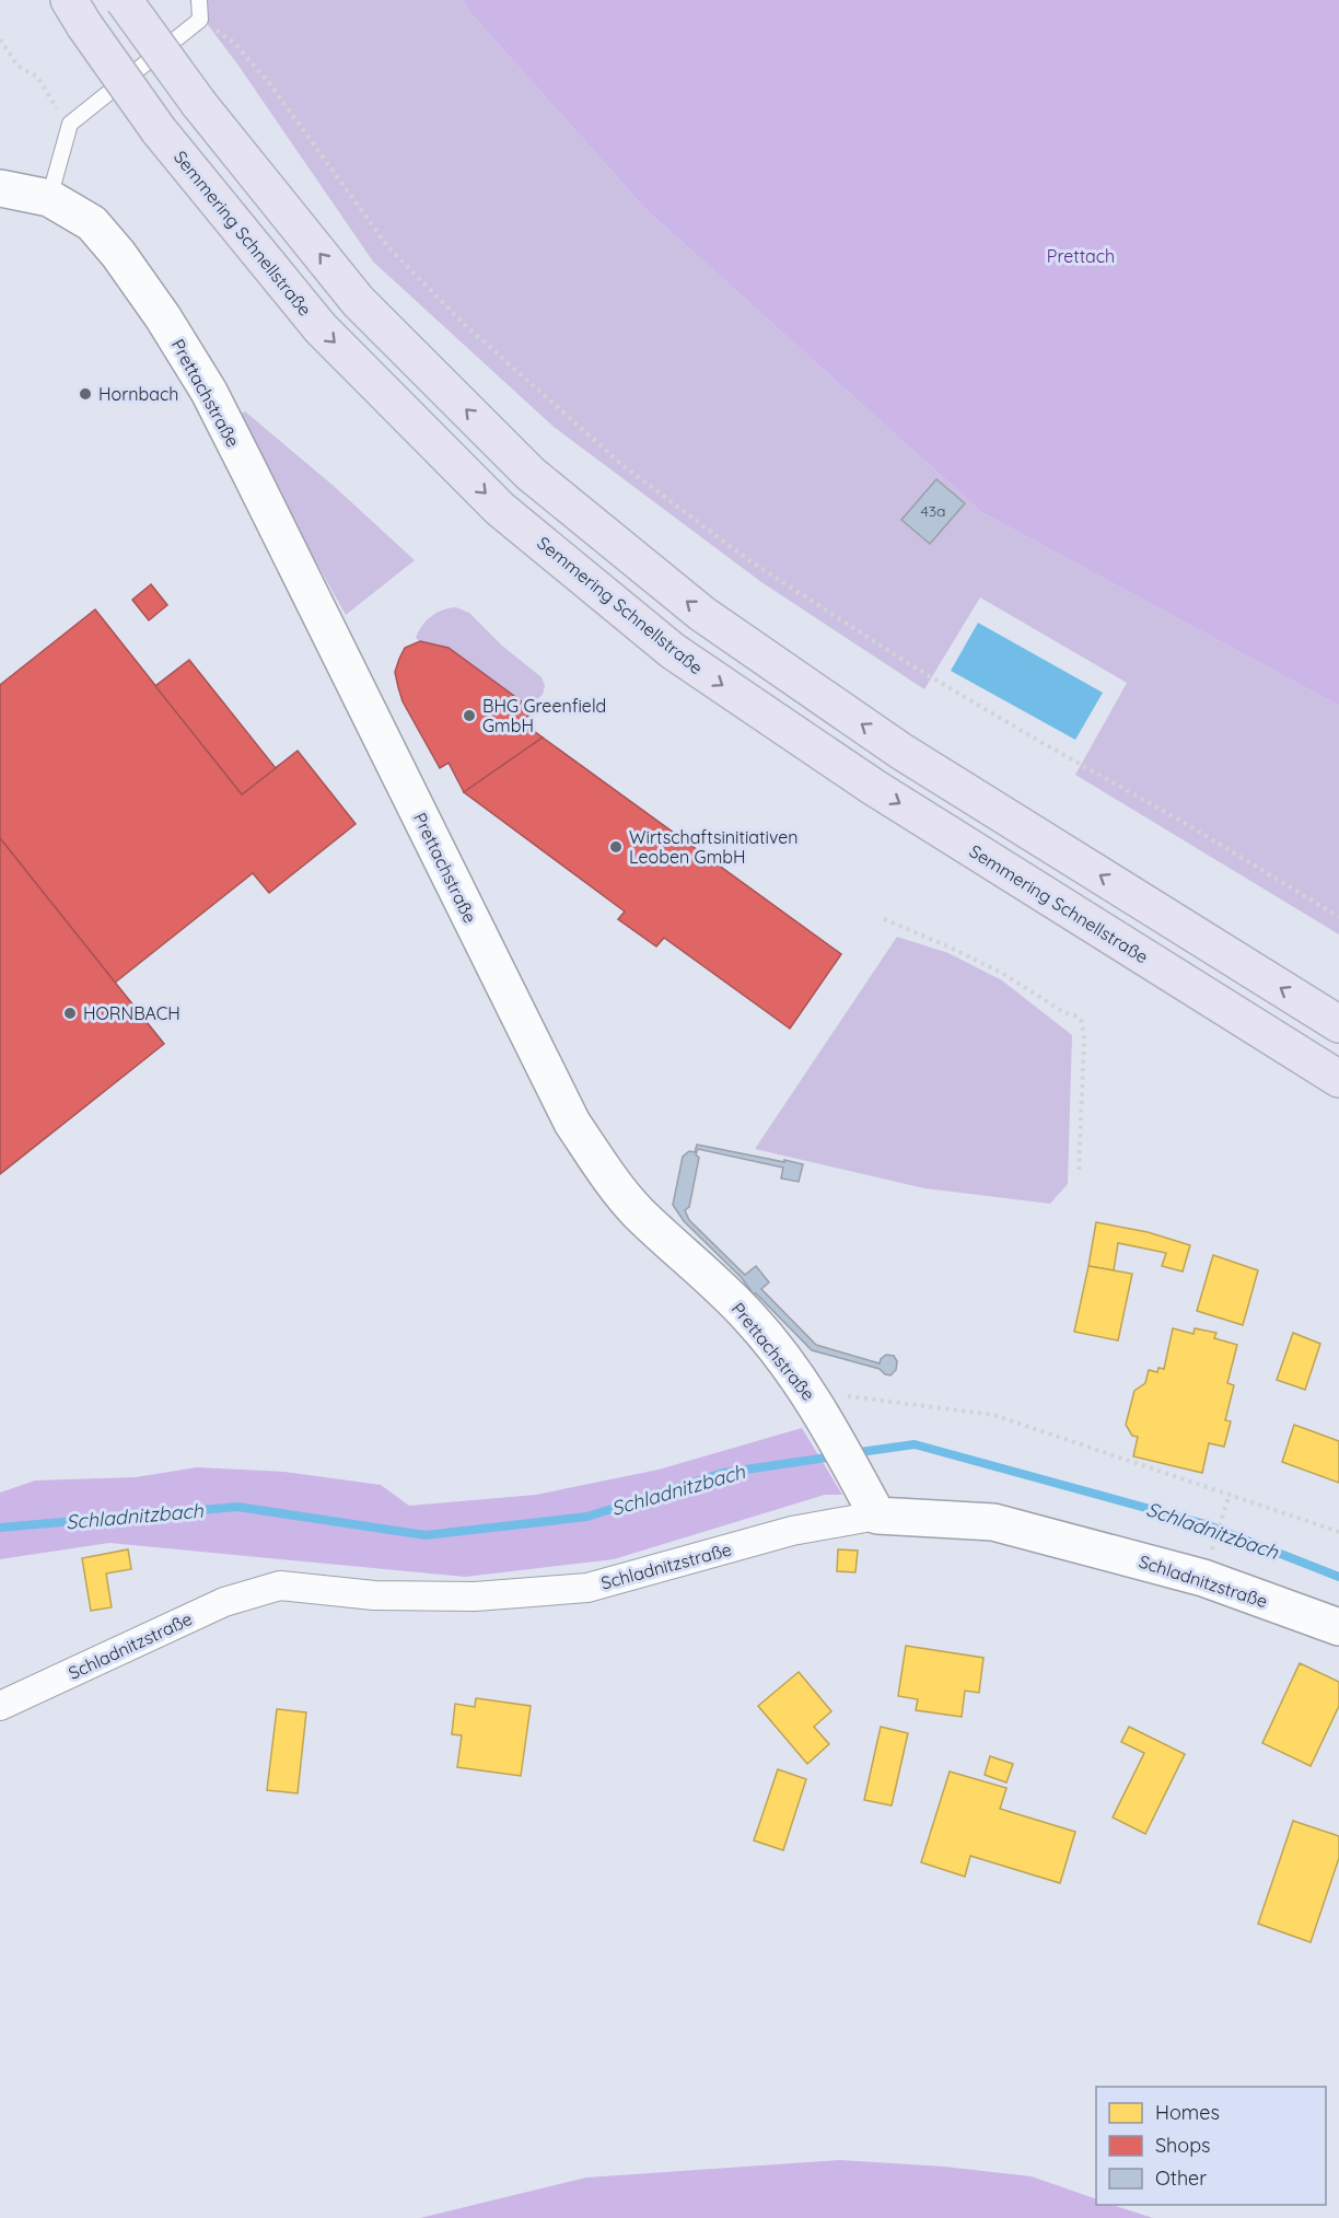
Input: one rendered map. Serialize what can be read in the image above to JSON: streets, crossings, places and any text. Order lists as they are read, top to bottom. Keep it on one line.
{"streets":{"highway":["Semmering Schnellstraße"],"street":["Prettachstraße","Schladnitzstraße"]},"crossings":[["Prettachstraße","Schladnitzstraße"]],"water":["Schladnitzbach"],"parks":["Prettach"],"places":["Hornbach","BHG Greenfield GmbH","Wirtschaftsinitiativen Leoben GmbH","HORNBACH"],"house_numbers":["43a"],"legend":["Homes","Shops","Other"]}
